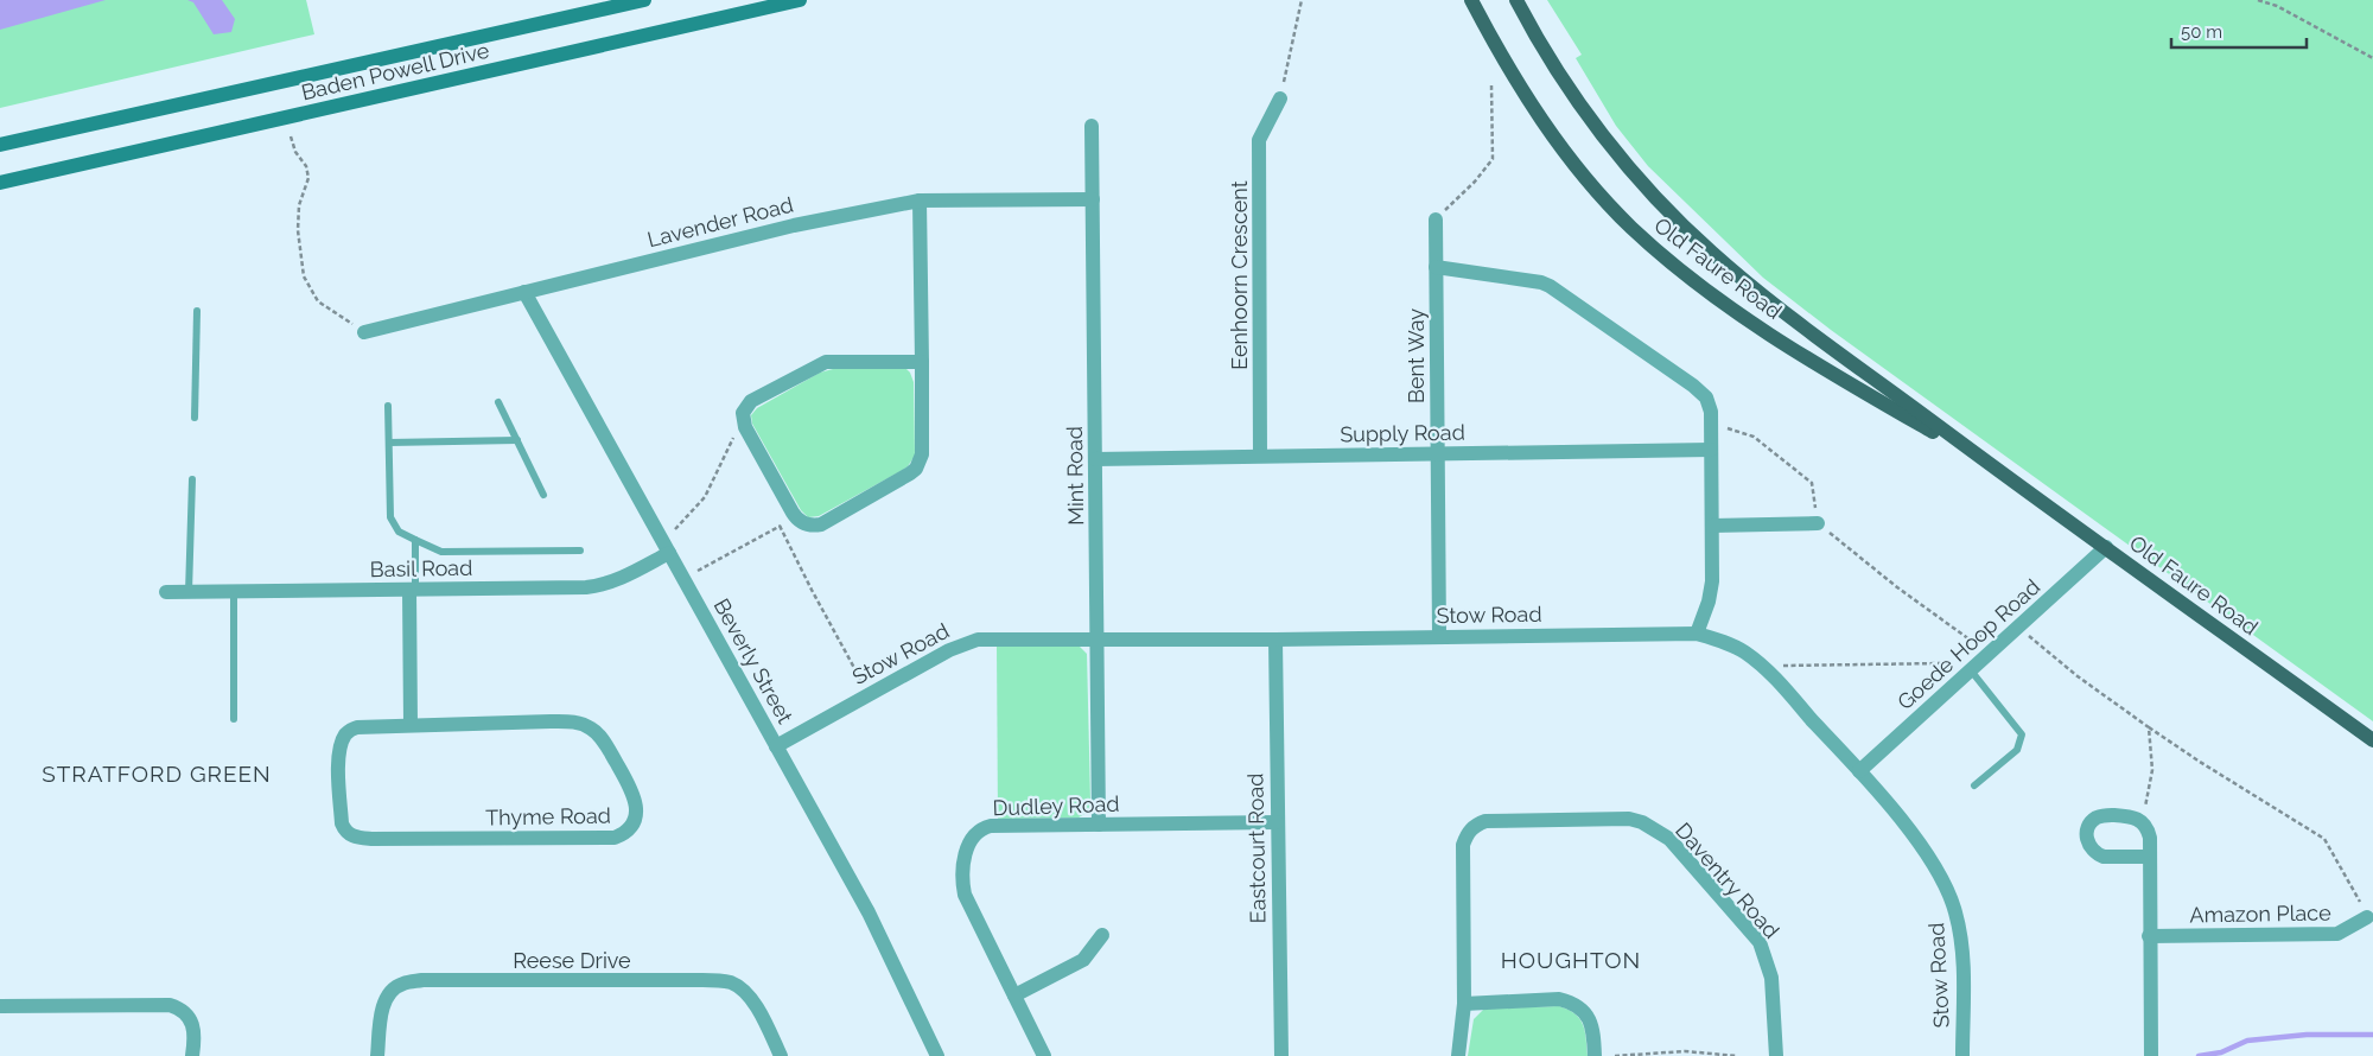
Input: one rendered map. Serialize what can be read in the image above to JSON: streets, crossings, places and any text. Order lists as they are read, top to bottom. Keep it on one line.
{"streets":{"main road":["Baden Powell Drive","Old Faure Road"],"street":["Lavender Road","Eenhoorn Crescent","Bent Way","Supply Road","Mint Road","Basil Road","Stow Road","Goede Hoop Road","Beverly Street","Dudley Road","Thyme Road","Eastcourt Road","Daventry Road","Amazon Place","Reese Drive"]},"crossings":[["Lavender Road","Mint Road"],["Lavender Road","Beverly Street"],["Old Faure Road","Goede Hoop Road"],["Eenhoorn Crescent","Supply Road"],["Bent Way","Supply Road"],["Bent Way","Stow Road"],["Supply Road","Mint Road"],["Mint Road","Stow Road"],["Mint Road","Dudley Road"],["Basil Road","Beverly Street"],["Stow Road","Goede Hoop Road"],["Stow Road","Beverly Street"],["Stow Road","Eastcourt Road"],["Dudley Road","Eastcourt Road"]],"districts":["STRATFORD GREEN","HOUGHTON"],"scale_bar":"50 m"}
